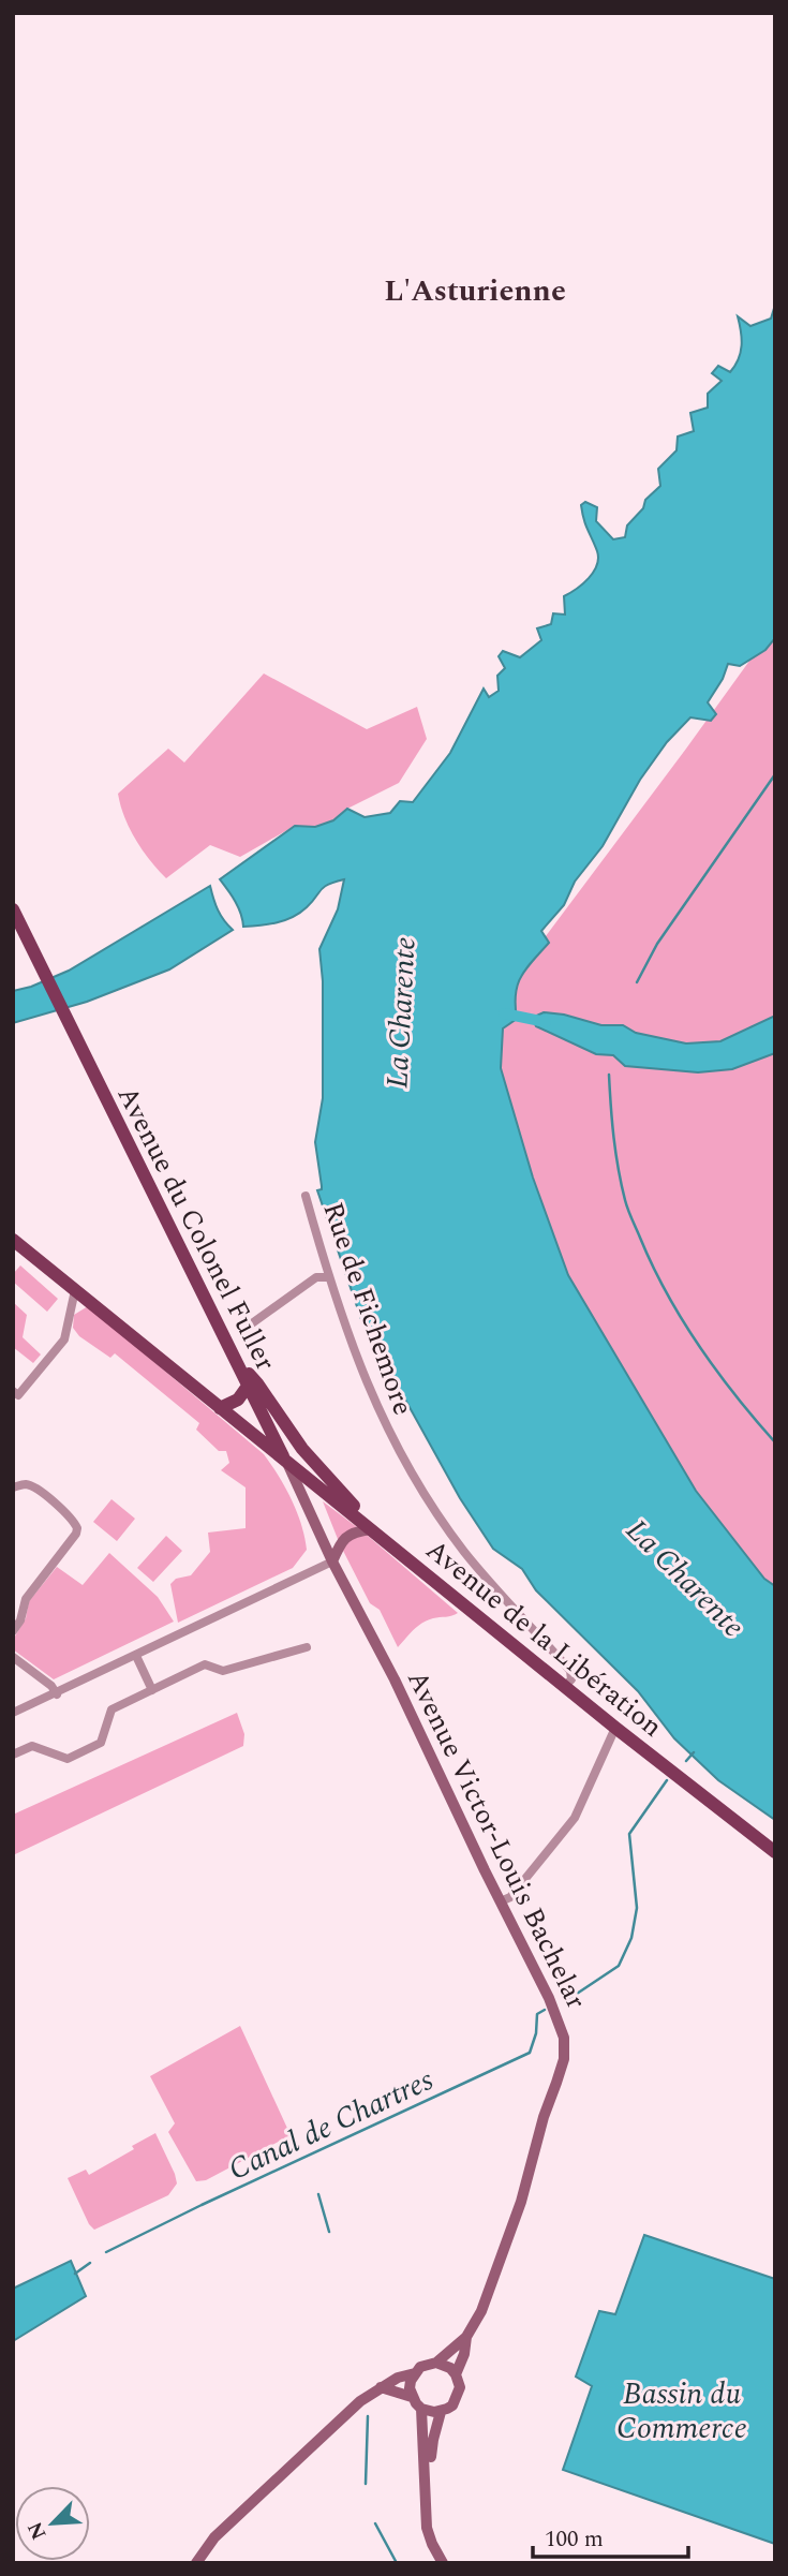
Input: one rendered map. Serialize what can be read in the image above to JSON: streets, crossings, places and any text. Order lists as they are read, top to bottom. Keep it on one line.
{"streets":{"main road":["Avenue du Colonel Fuller","Avenue de la Libération","Avenue Victor-Louis Bachelar"],"street":["Rue de Fichemore"]},"crossings":[["Avenue du Colonel Fuller","Avenue de la Libération"],["Avenue du Colonel Fuller","Avenue Victor-Louis Bachelar"],["Rue de Fichemore","Avenue de la Libération"],["Avenue de la Libération","Avenue Victor-Louis Bachelar"]],"districts":["L'Asturienne"],"water":["La Charente","Canal de Chartres","Bassin du Commerce"],"scale_bar":"100 m","north":"bottom left"}
